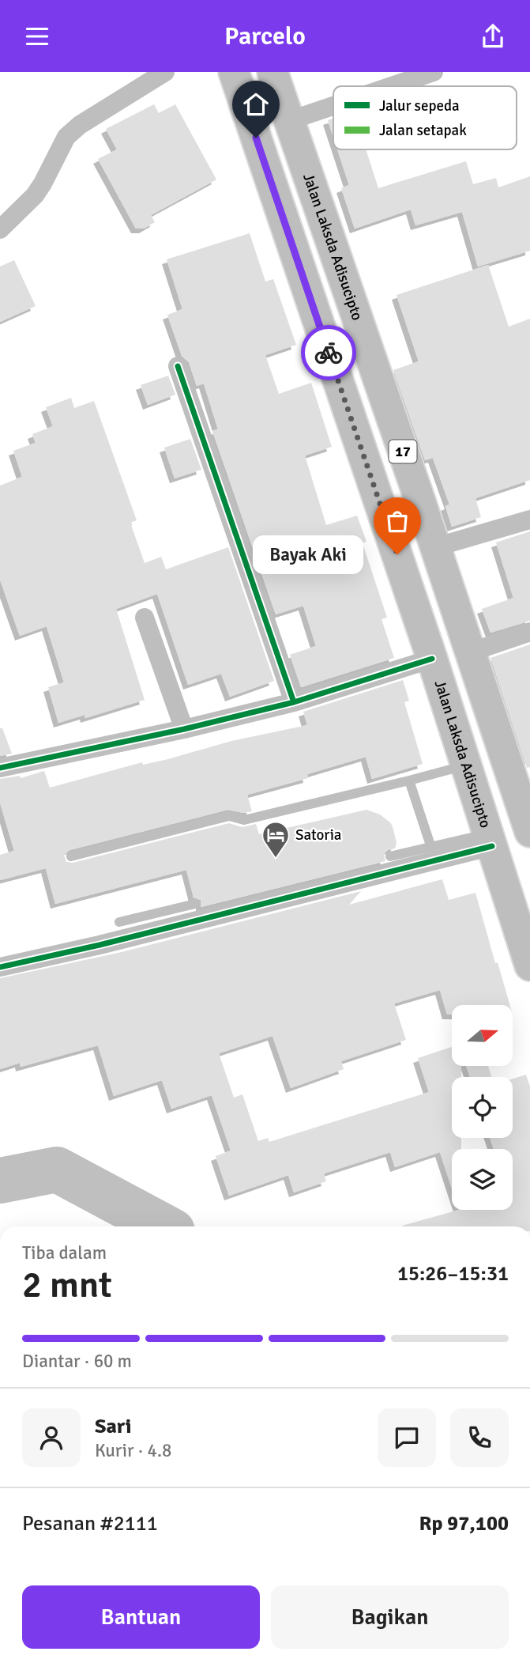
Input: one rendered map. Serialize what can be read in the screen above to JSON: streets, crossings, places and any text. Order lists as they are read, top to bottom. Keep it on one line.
{"streets":{"highway":["Jalan Laksda Adisucipto","17"]},"places":{"other":["Bayak Aki"],"hotel":["Satoria"]},"legend":["Jalur sepeda","Jalan setapak"],"north":"right","page":{"header":"Parcelo","bubble":"Bayak Aki","heading":["2 mnt","Tiba dalam","15:26–15:31"],"panel":["Sari","Kurir · 4.8","Pesanan #2111","Rp 97,100"],"bar":"Diantar · 60 m","buttons":["Bantuan","Bagikan"]}}
